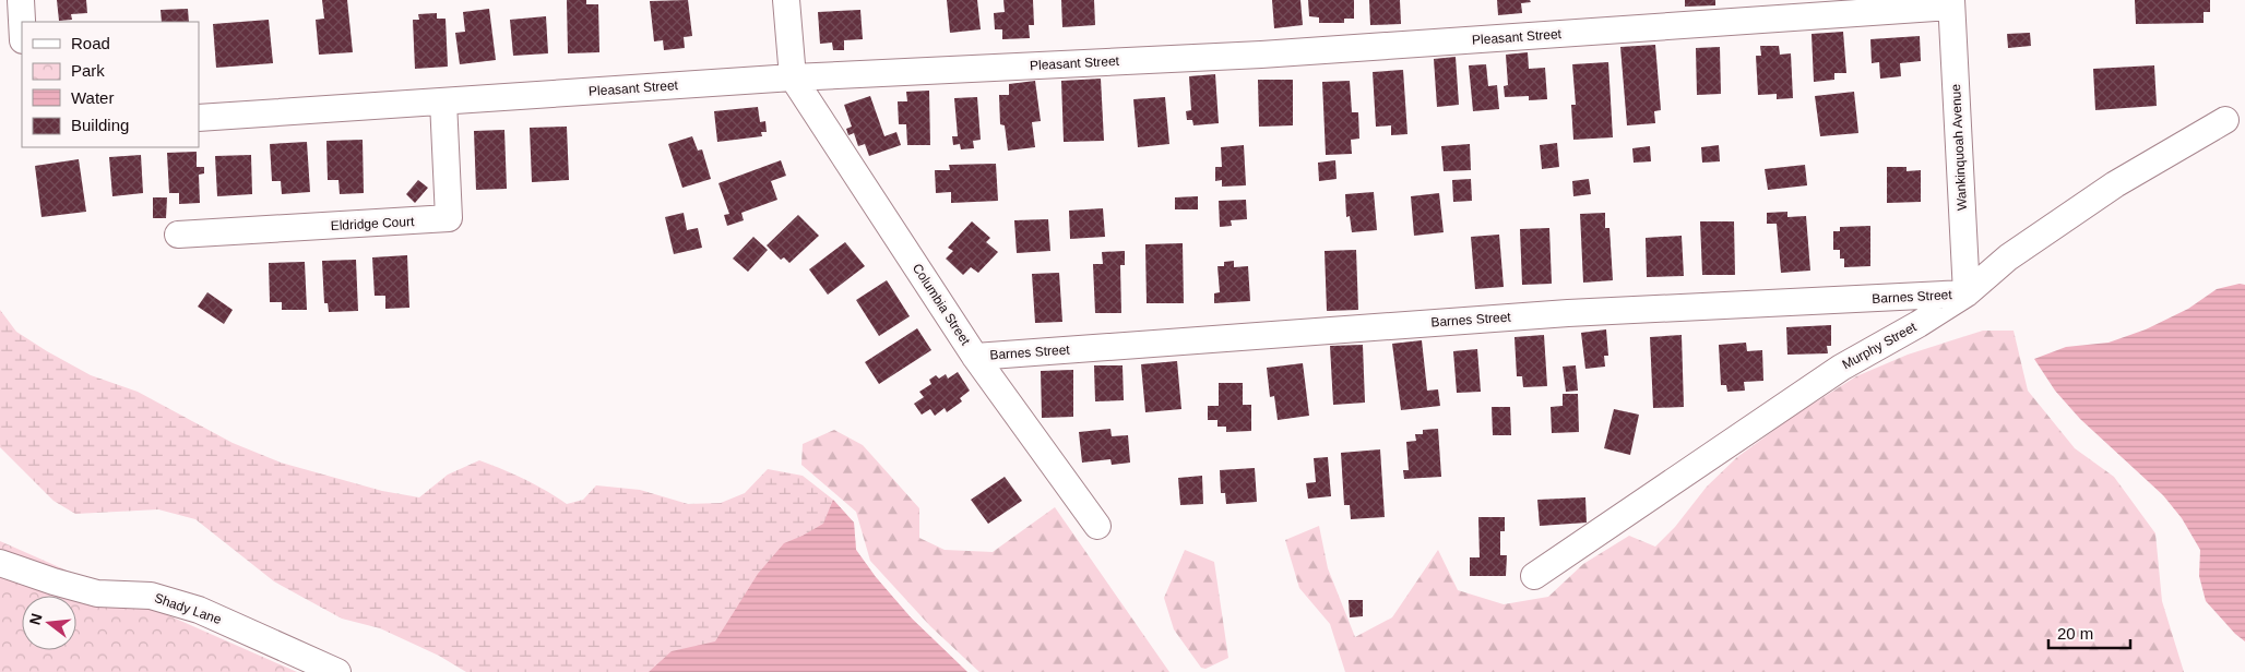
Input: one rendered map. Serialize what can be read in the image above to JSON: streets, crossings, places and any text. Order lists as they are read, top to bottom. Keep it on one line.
{"streets":{"street":["Pleasant Street","Wankinquoah Avenue","Eldridge Court","Barnes Street","Columbia Street","Murphy Street","Shady Lane"]},"crossings":[["Pleasant Street","Wankinquoah Avenue"],["Pleasant Street","Eldridge Court"],["Pleasant Street","Columbia Street"],["Wankinquoah Avenue","Barnes Street"],["Wankinquoah Avenue","Murphy Street"],["Barnes Street","Columbia Street"],["Barnes Street","Murphy Street"]],"legend":["Road","Park","Water","Building"],"scale_bar":"20 m","north":"left"}
